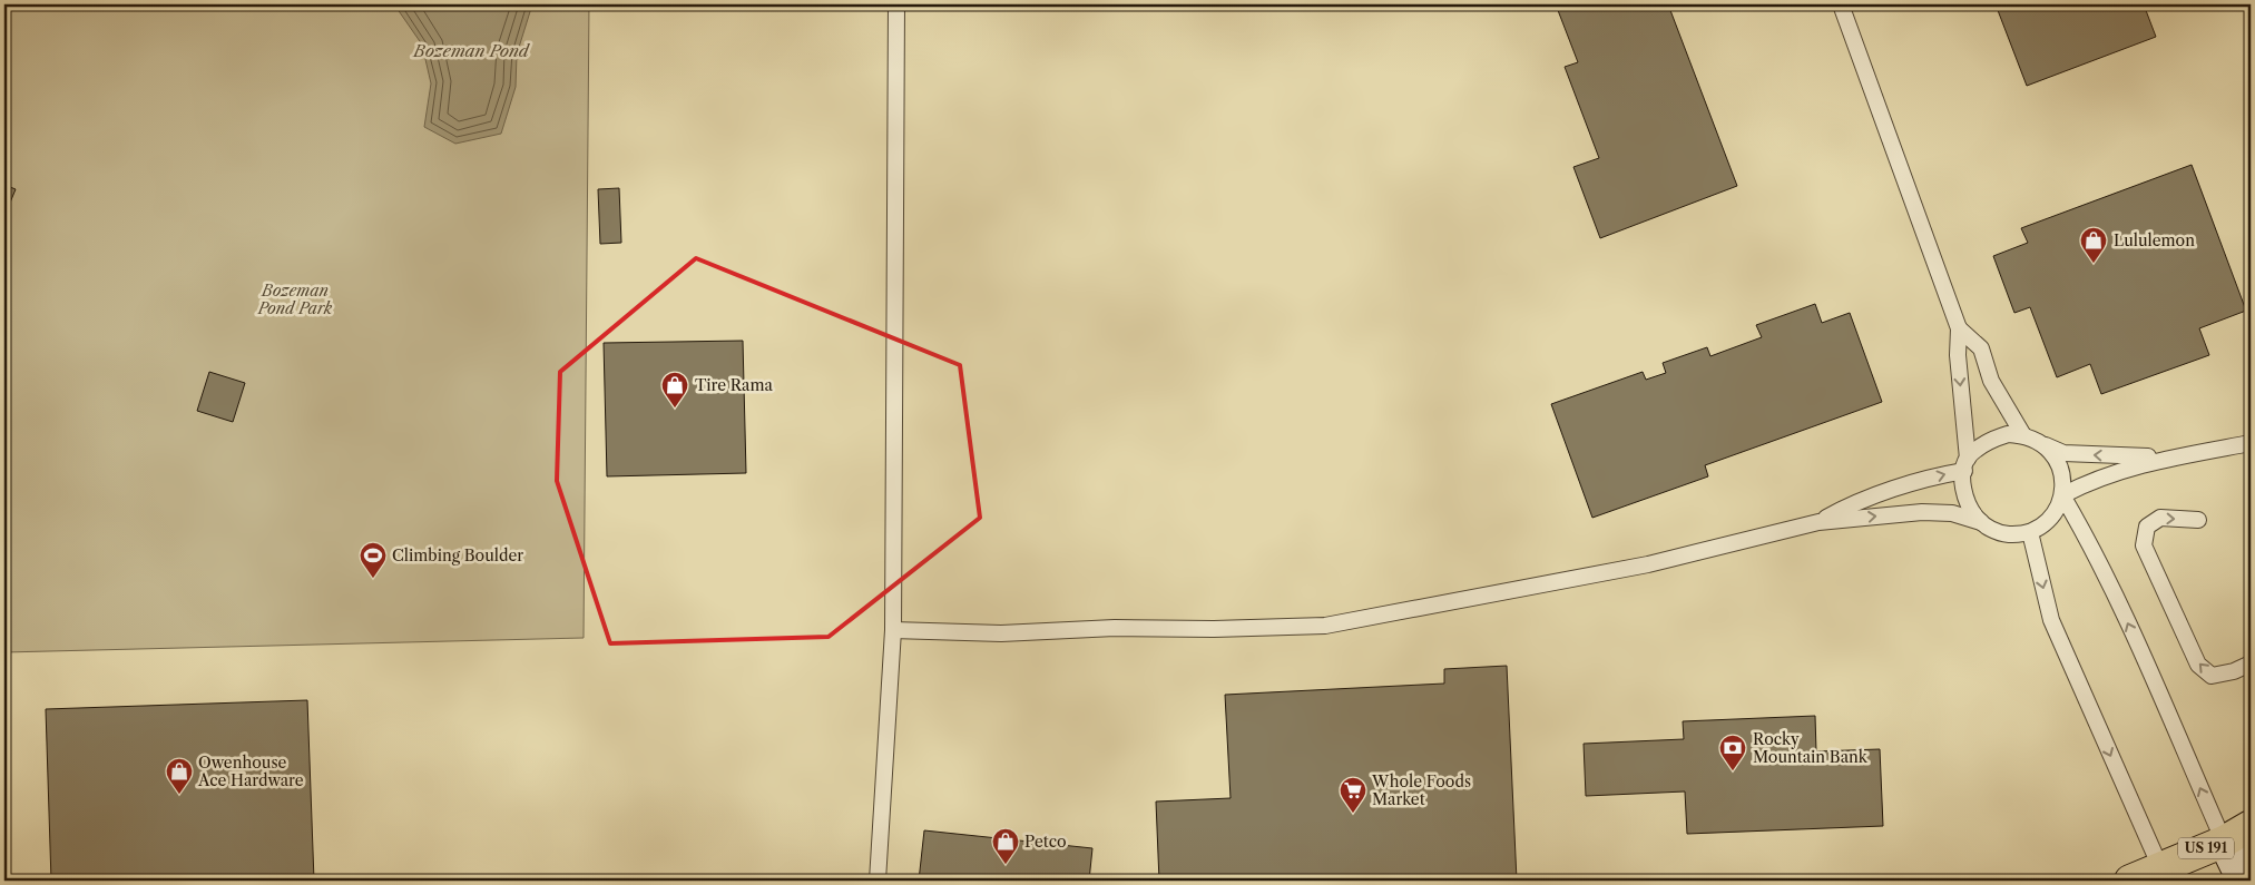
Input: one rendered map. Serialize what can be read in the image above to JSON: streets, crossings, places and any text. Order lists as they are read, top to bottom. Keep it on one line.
{"streets":{"highway":["US 191"]},"water":["Bozeman Pond"],"parks":["Bozeman Pond Park"],"places":{"shop":["Lululemon","Tire Rama","Owenhouse Ace Hardware","Petco"],"sports":["Climbing Boulder"],"bank":["Rocky Mountain Bank"],"supermarket":["Whole Foods Market"]}}
